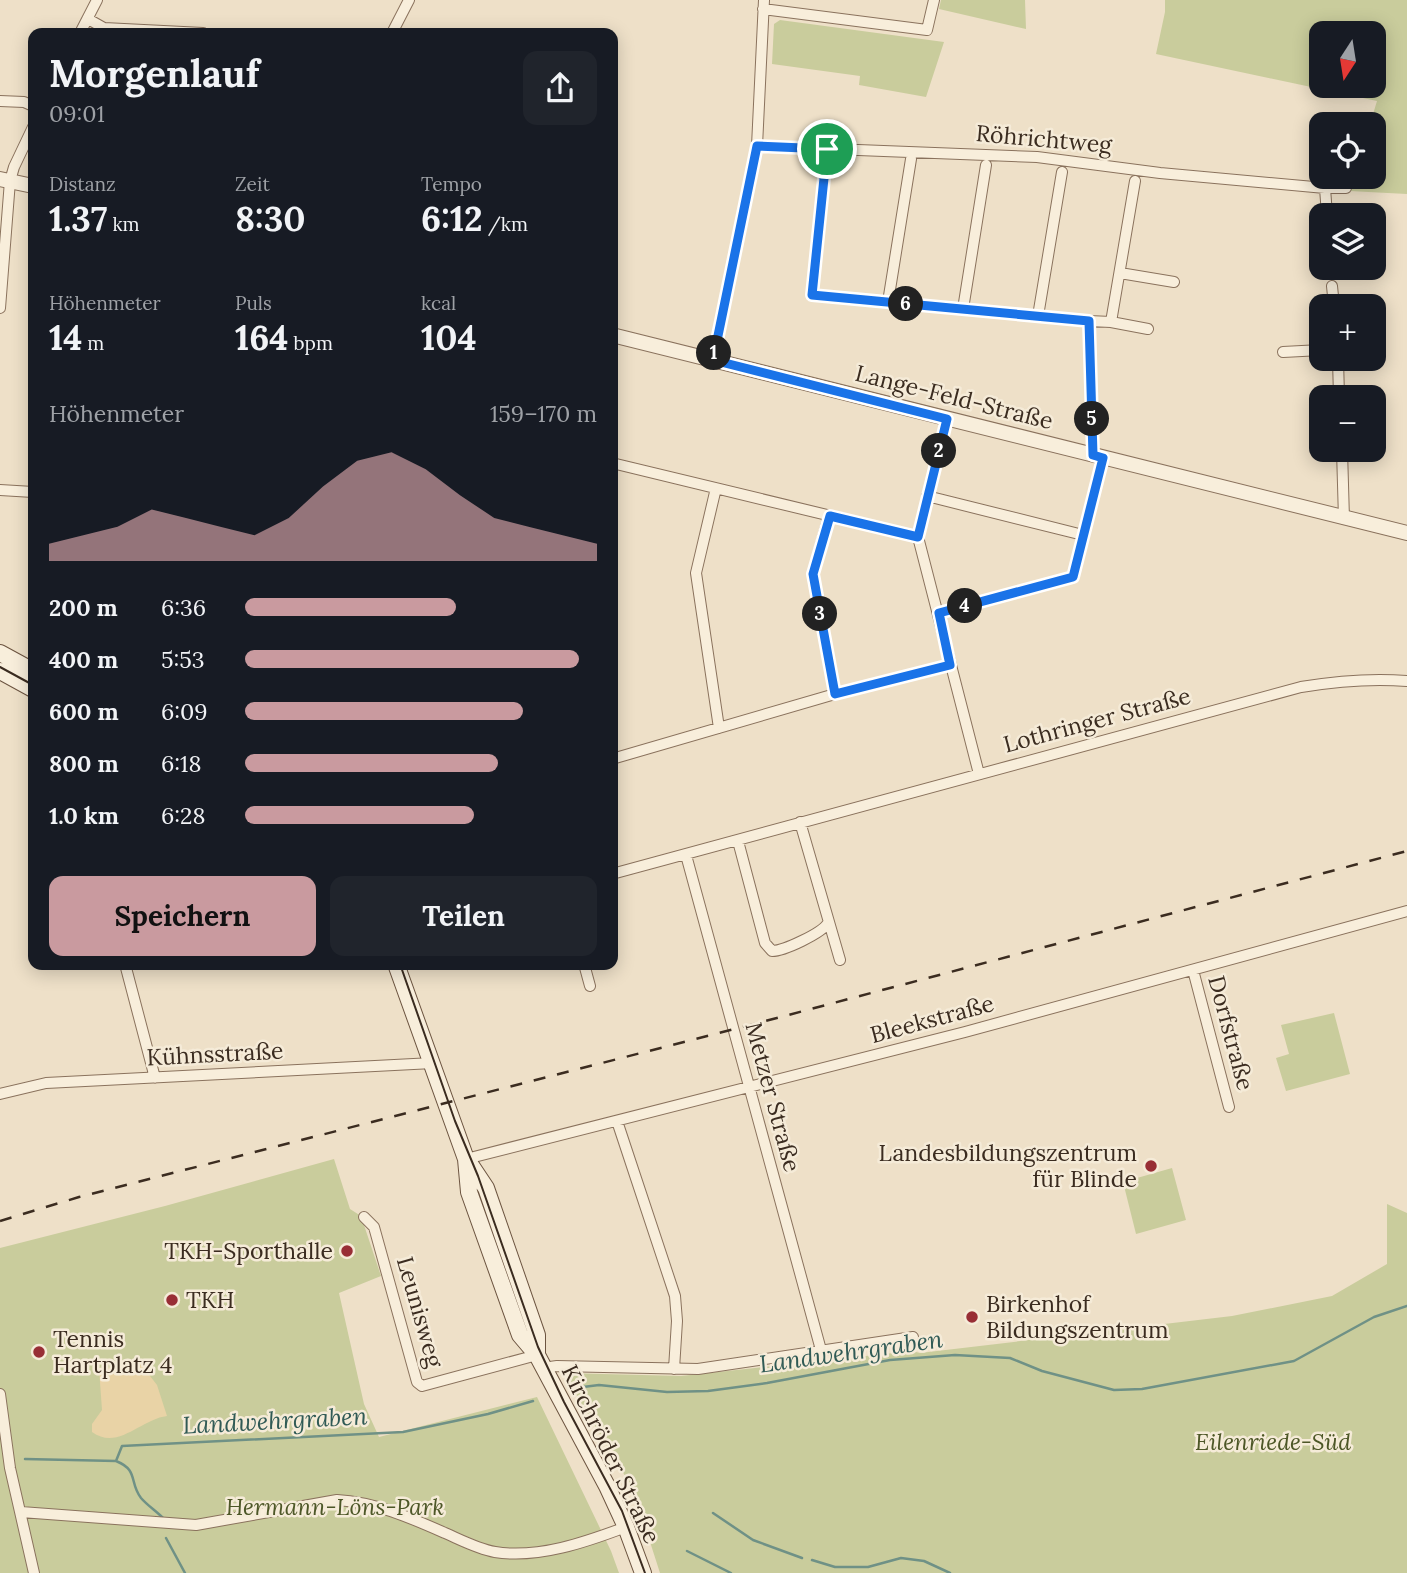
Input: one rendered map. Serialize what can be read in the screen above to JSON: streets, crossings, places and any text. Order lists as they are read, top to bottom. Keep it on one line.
{"streets":{"main road":["Kirchröder Straße"],"street":["Röhrichtweg","Lange-Feld-Straße","Lothringer Straße","Bleekstraße","Dorfstraße","Kühnsstraße","Metzer Straße","Leunisweg"]},"crossings":[["Lothringer Straße","Metzer Straße"],["Bleekstraße","Dorfstraße"],["Bleekstraße","Metzer Straße"],["Leunisweg","Kirchröder Straße"]],"water":["Landwehrgraben"],"parks":["Eilenriede-Süd","Hermann-Löns-Park"],"places":["Landesbildungszentrum für Blinde","TKH-Sporthalle","TKH","Birkenhof Bildungszentrum","Tennis Hartplatz 4"],"north":"bottom","page":{"map_buttons":["+","−"],"heading":["Morgenlauf","09:01"],"stats":[["Distanz","1.37 km"],["Zeit","8:30"],["Tempo","6:12 /km"],["Höhenmeter","14 m"],["Puls","164 bpm"],["kcal","104"]],"pins":["6","1","5","2","4","3"],"chart":["Höhenmeter","159–170 m"],"list":[{"name":"200 m","note":"6:36"},{"name":"400 m","note":"5:53"},{"name":"600 m","note":"6:09"},{"name":"800 m","note":"6:18"},{"name":"1.0 km","note":"6:28"}],"buttons":["Speichern","Teilen"]}}
